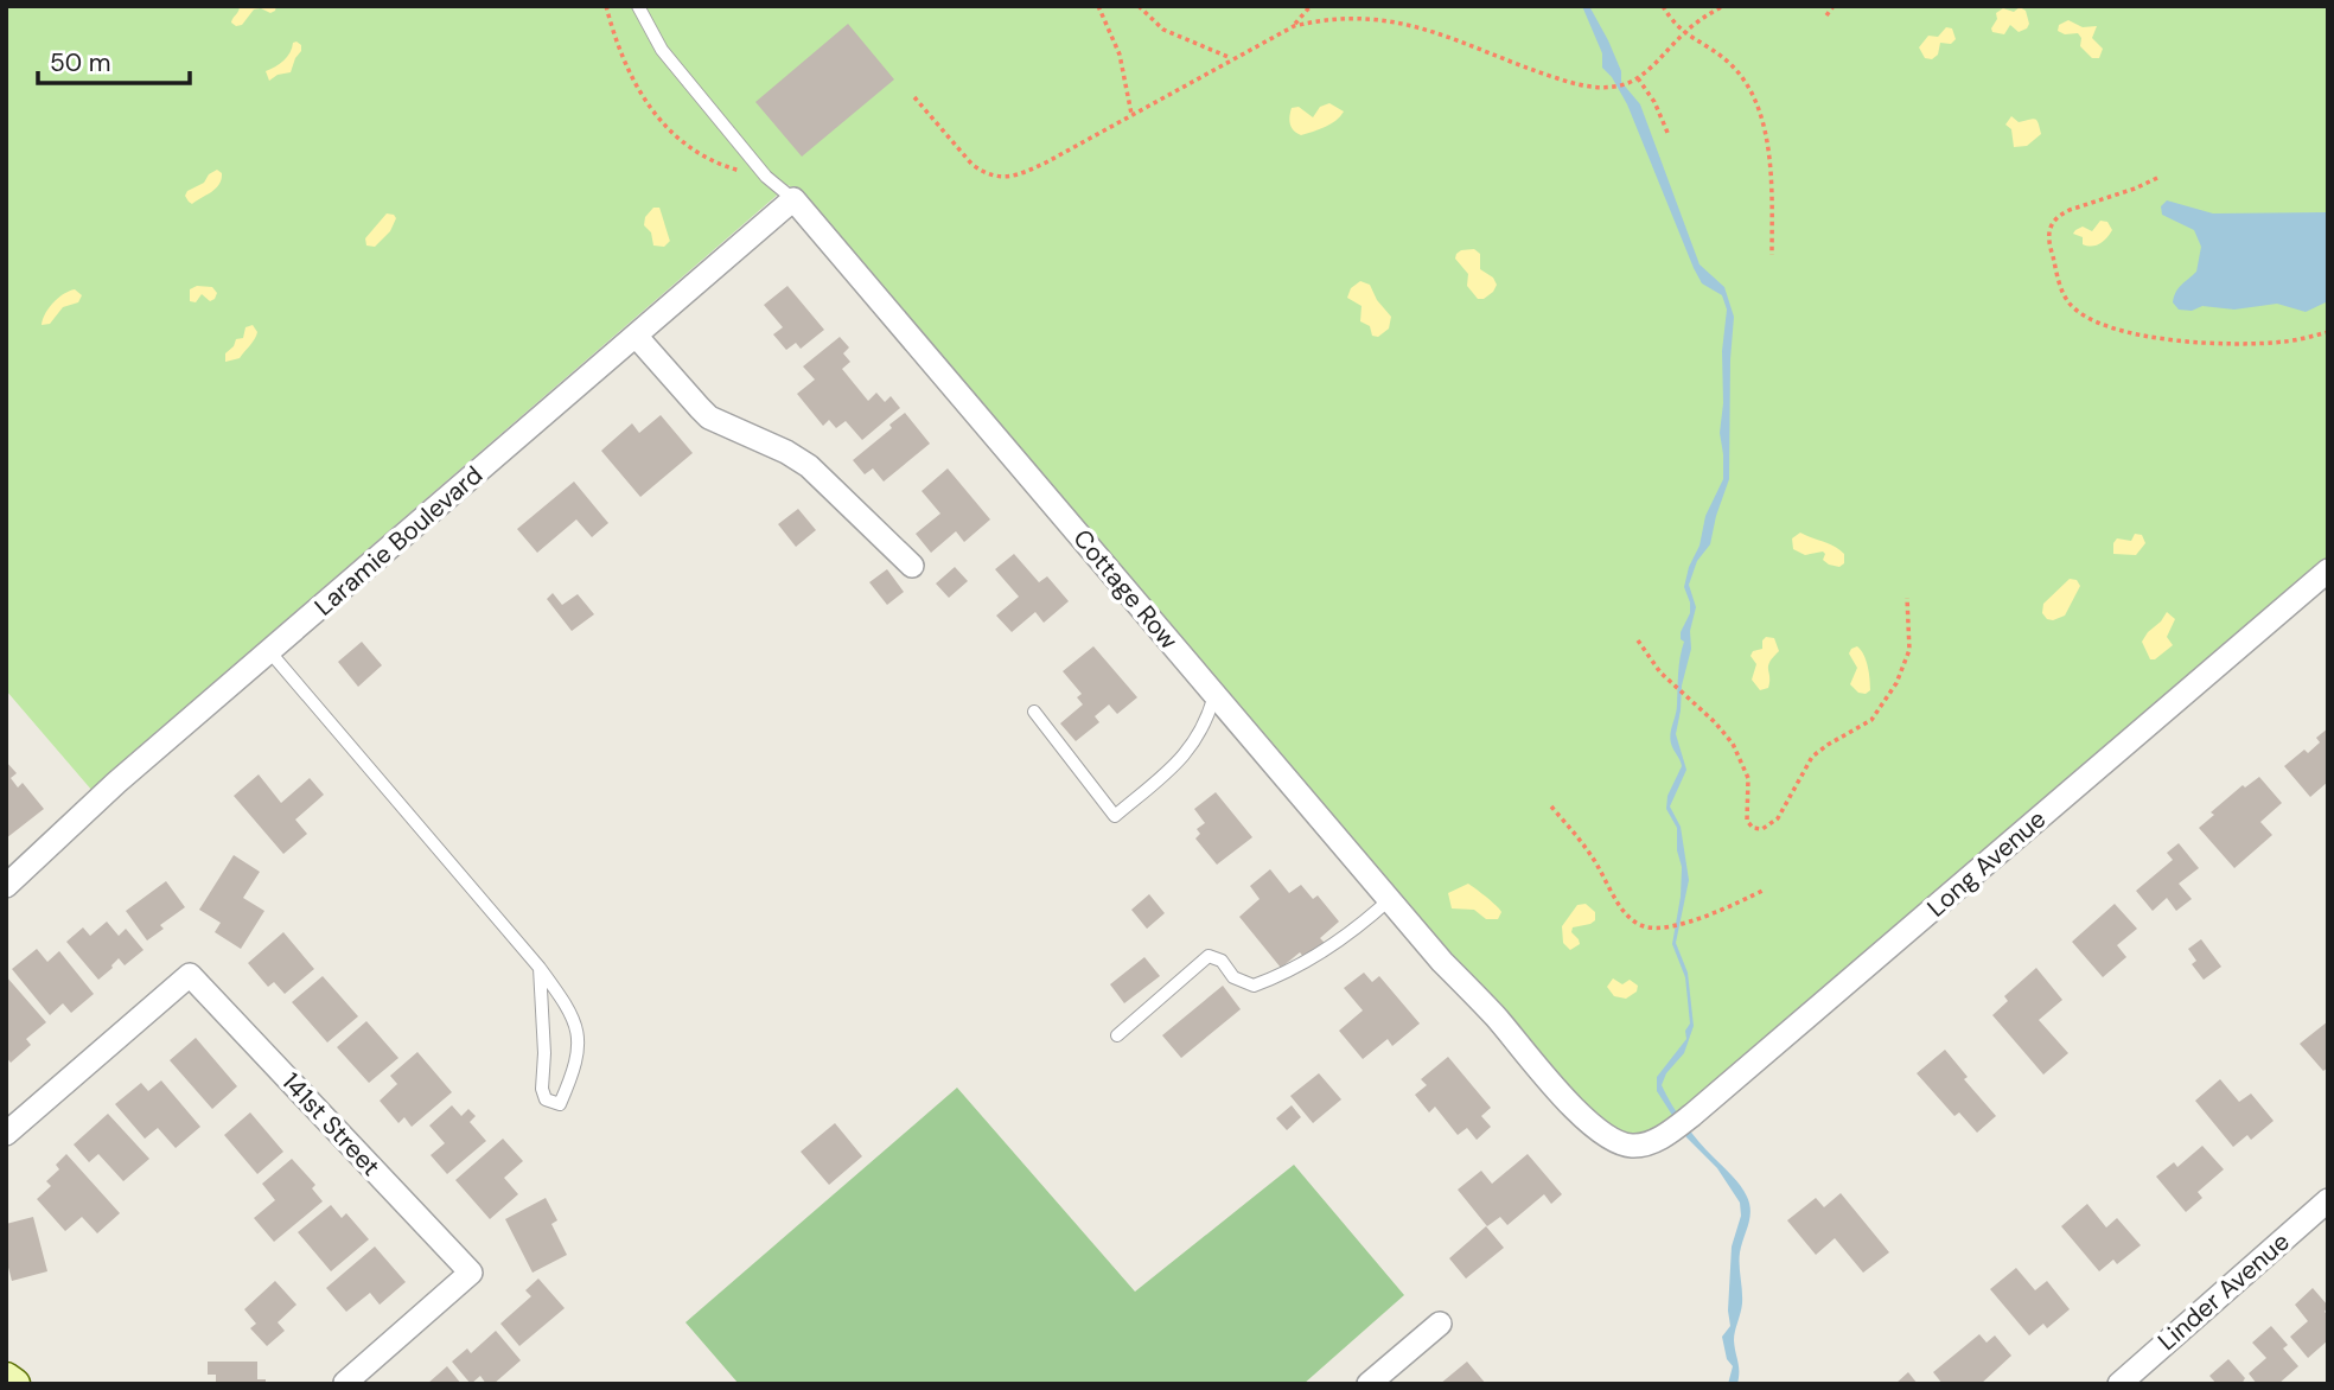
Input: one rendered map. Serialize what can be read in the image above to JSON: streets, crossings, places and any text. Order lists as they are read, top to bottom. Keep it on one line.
{"streets":{"street":["Laramie Boulevard","Cottage Row","Long Avenue","141st Street","Linder Avenue"]},"crossings":[["Laramie Boulevard","Cottage Row"],["Cottage Row","Long Avenue"]],"scale_bar":"50 m"}
